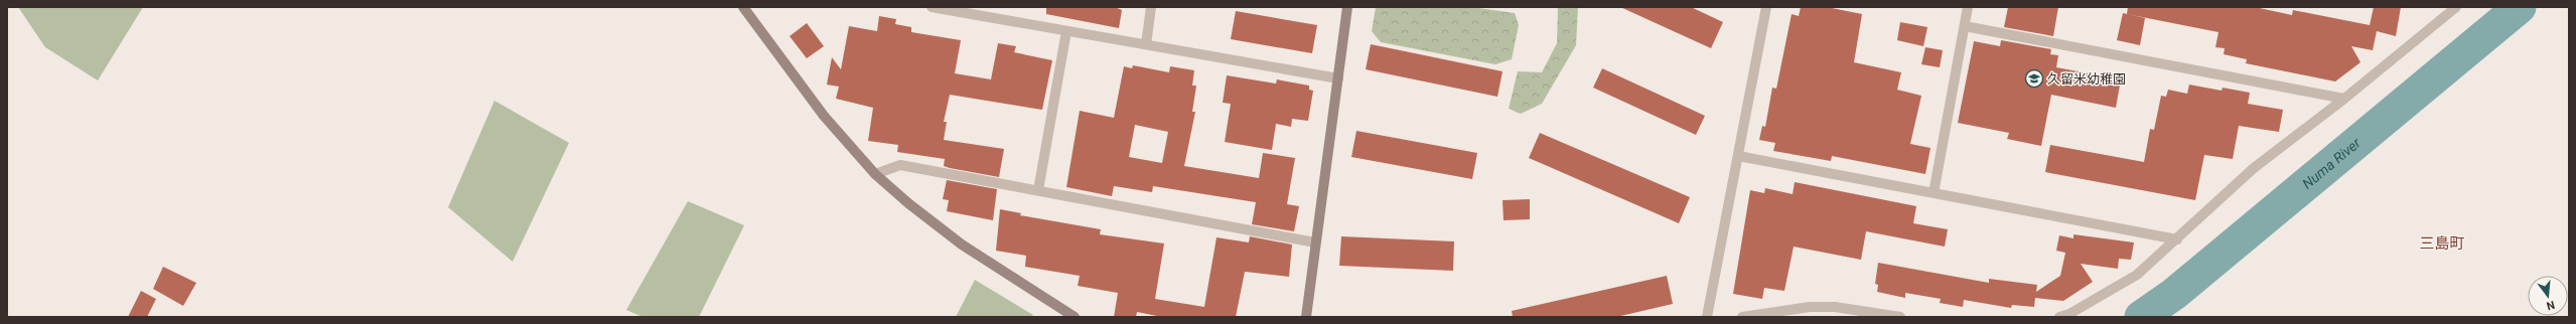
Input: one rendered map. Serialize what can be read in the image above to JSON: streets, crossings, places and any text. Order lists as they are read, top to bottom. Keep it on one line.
{"districts":["三島町"],"water":["Numa River"],"places":{"school or university":["久留米幼稚園"]},"north":"bottom"}
